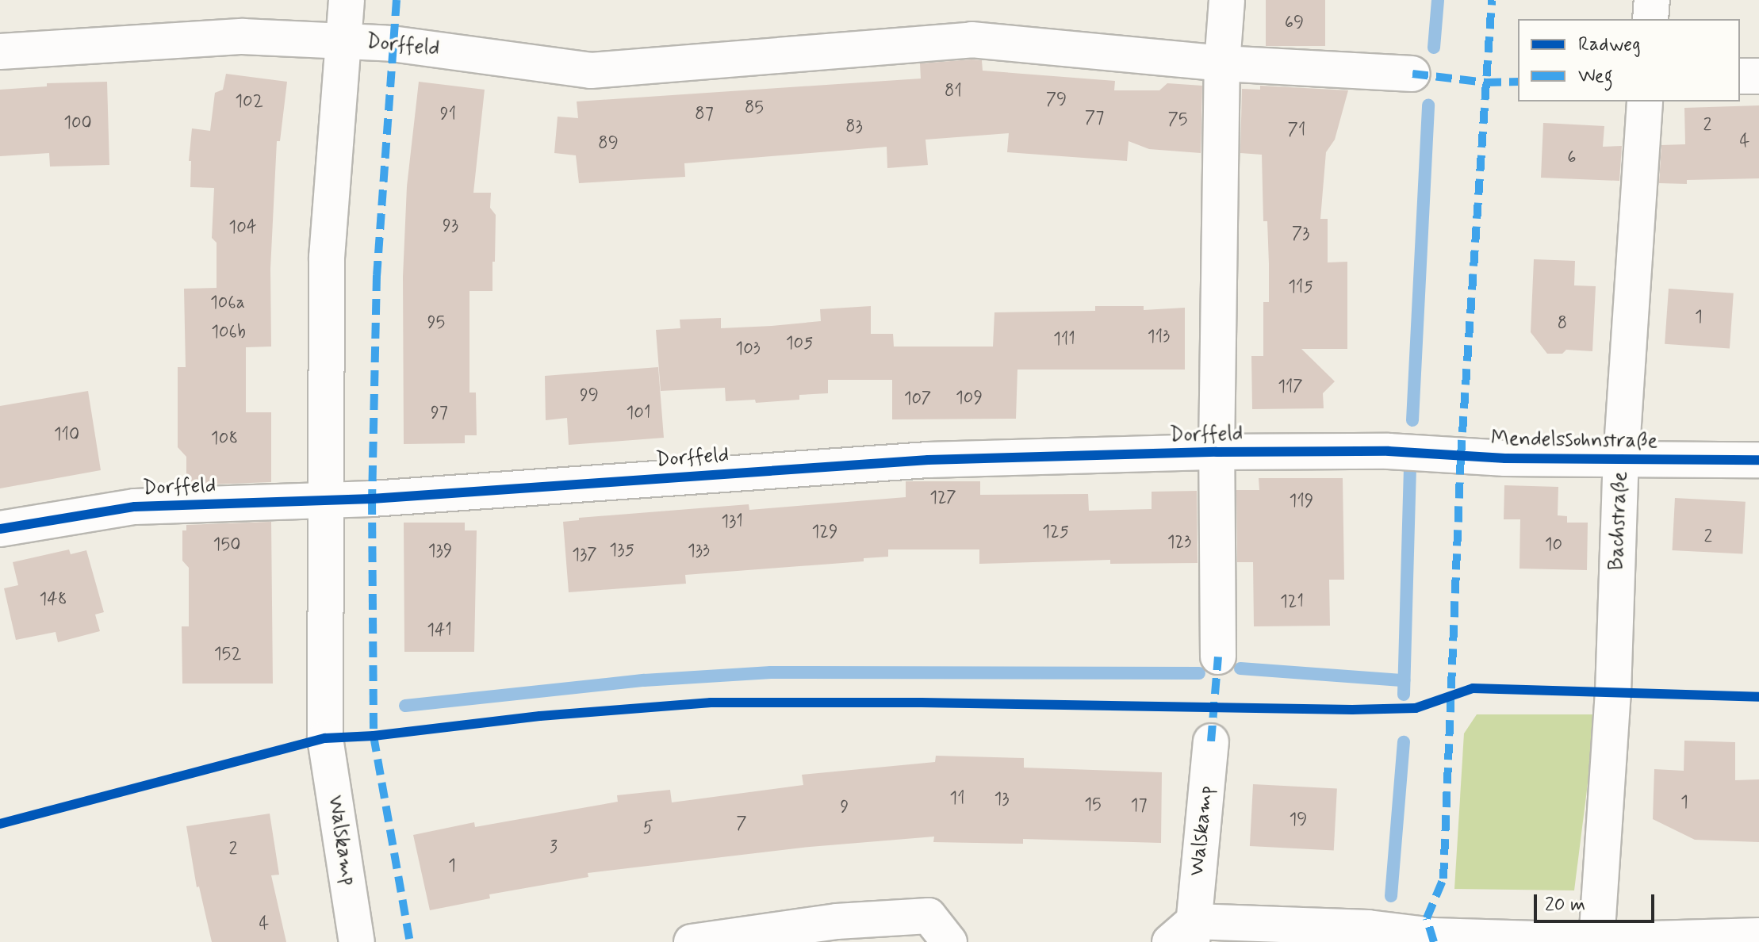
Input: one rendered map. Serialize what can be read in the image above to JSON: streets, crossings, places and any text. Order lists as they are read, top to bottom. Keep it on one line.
{"streets":{"street":["Dorffeld","Mendelssohnstraße","Bachstraße","Walskamp"]},"crossings":[["Dorffeld","Mendelssohnstraße"],["Dorffeld","Walskamp"],["Mendelssohnstraße","Bachstraße"],["Bachstraße","Walskamp"]],"house_numbers":["69","81","79","102","85","91","87","77","75","100","2","83","71","4","89","6","93","104","73","115","106a","1","95","8","106b","113","111","105","103","117","99","109","107","97","101","110","108","127","119","131","129","125","2","123","150","10","135","139","133","137","148","121","141","152","11","13","1","15","17","9","19","7","5","3","2","1","4"],"legend":["Radweg","Weg"],"scale_bar":"20 m"}
